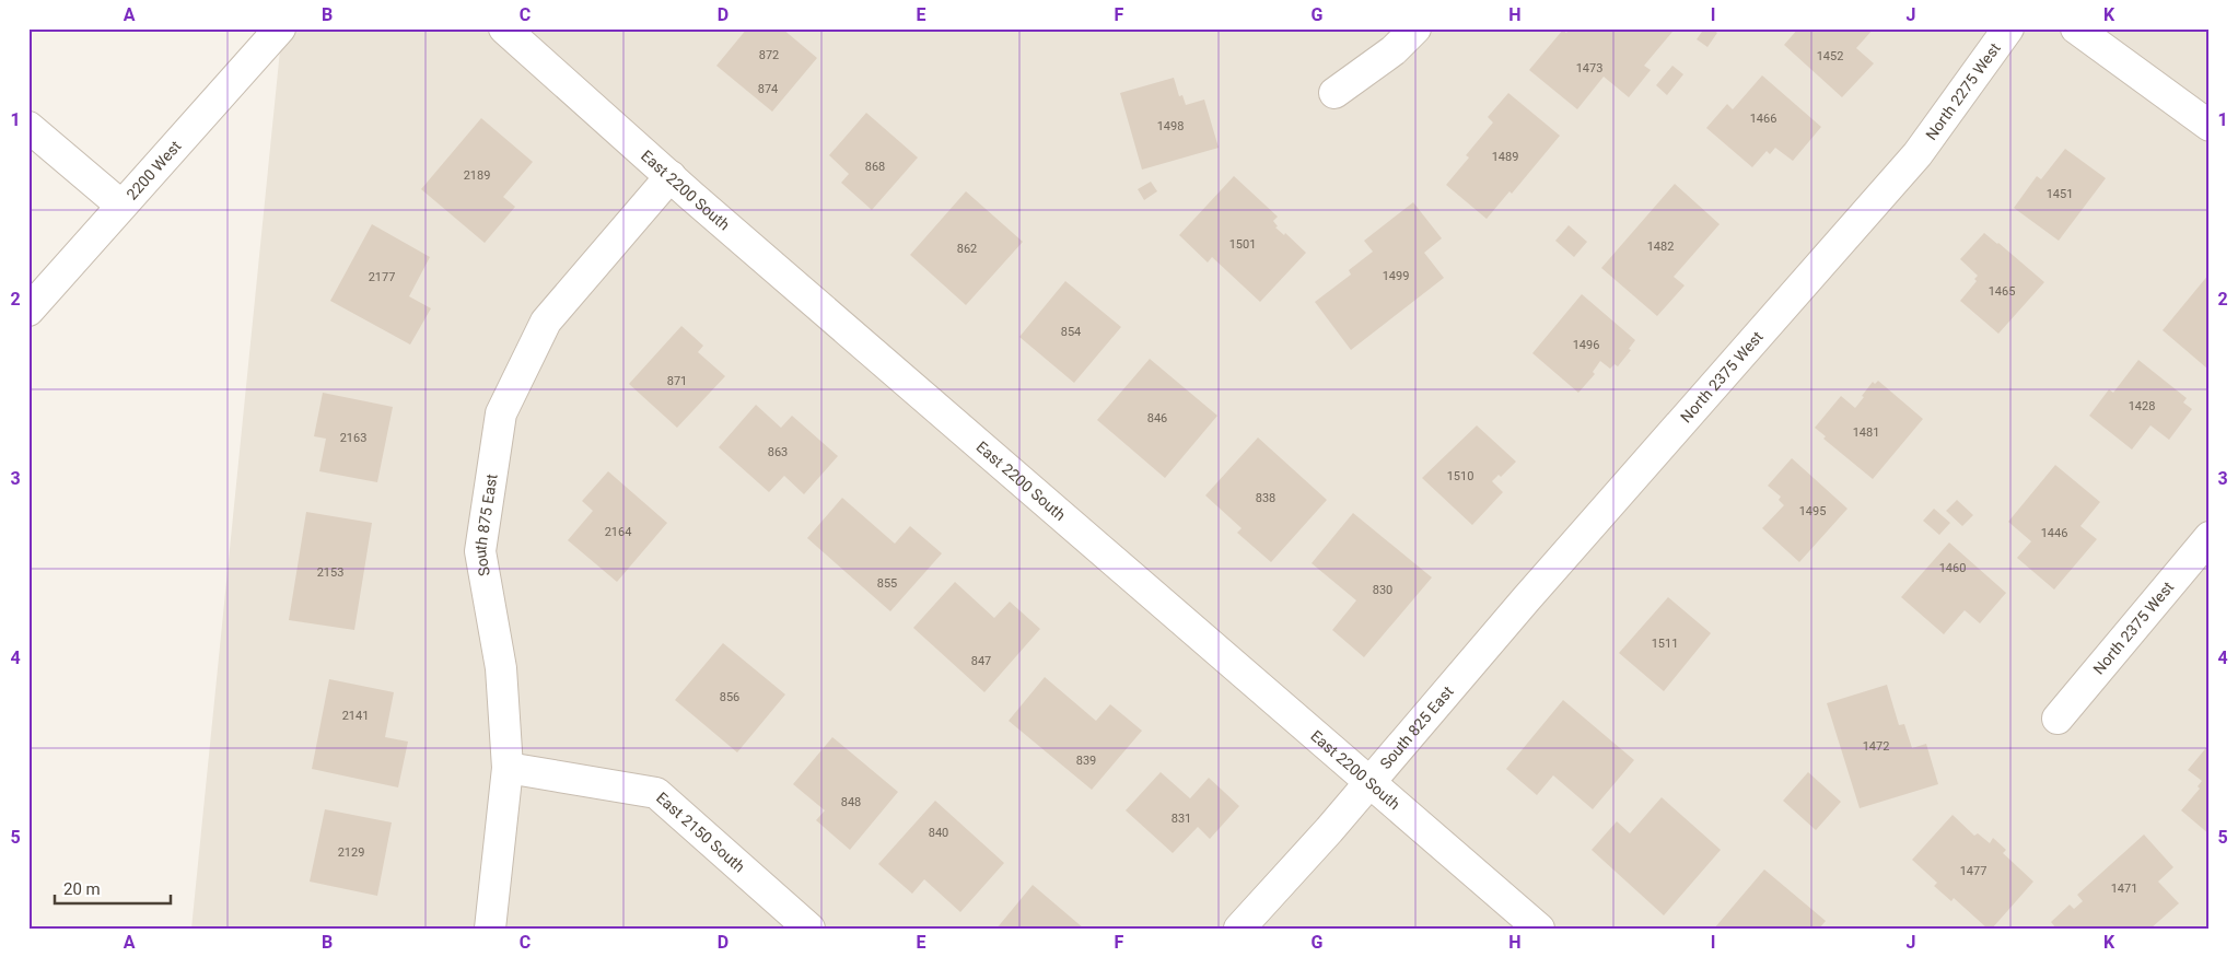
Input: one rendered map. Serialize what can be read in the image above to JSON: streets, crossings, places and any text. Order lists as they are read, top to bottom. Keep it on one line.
{"streets":{"street":["North 2275 West","2200 West","East 2200 South","North 2375 West","South 875 East","South 825 East","East 2150 South"]},"crossings":[["North 2275 West","North 2375 West"],["East 2200 South","South 875 East"],["East 2200 South","South 825 East"],["North 2375 West","South 825 East"],["South 875 East","East 2150 South"]],"house_numbers":["872","1452","1473","874","1466","1498","1489","868","2189","1451","1501","1482","862","1499","2177","1465","854","1496","871","1428","846","1481","2163","863","1510","838","1495","2164","1446","1460","2153","855","830","1511","847","856","2141","1472","839","848","831","840","2129","1477","1471"],"scale_bar":"20 m","grid":{"columns":["A","B","C","D","E","F","G","H","I","J","K"],"rows":["1","2","3","4","5"]}}
